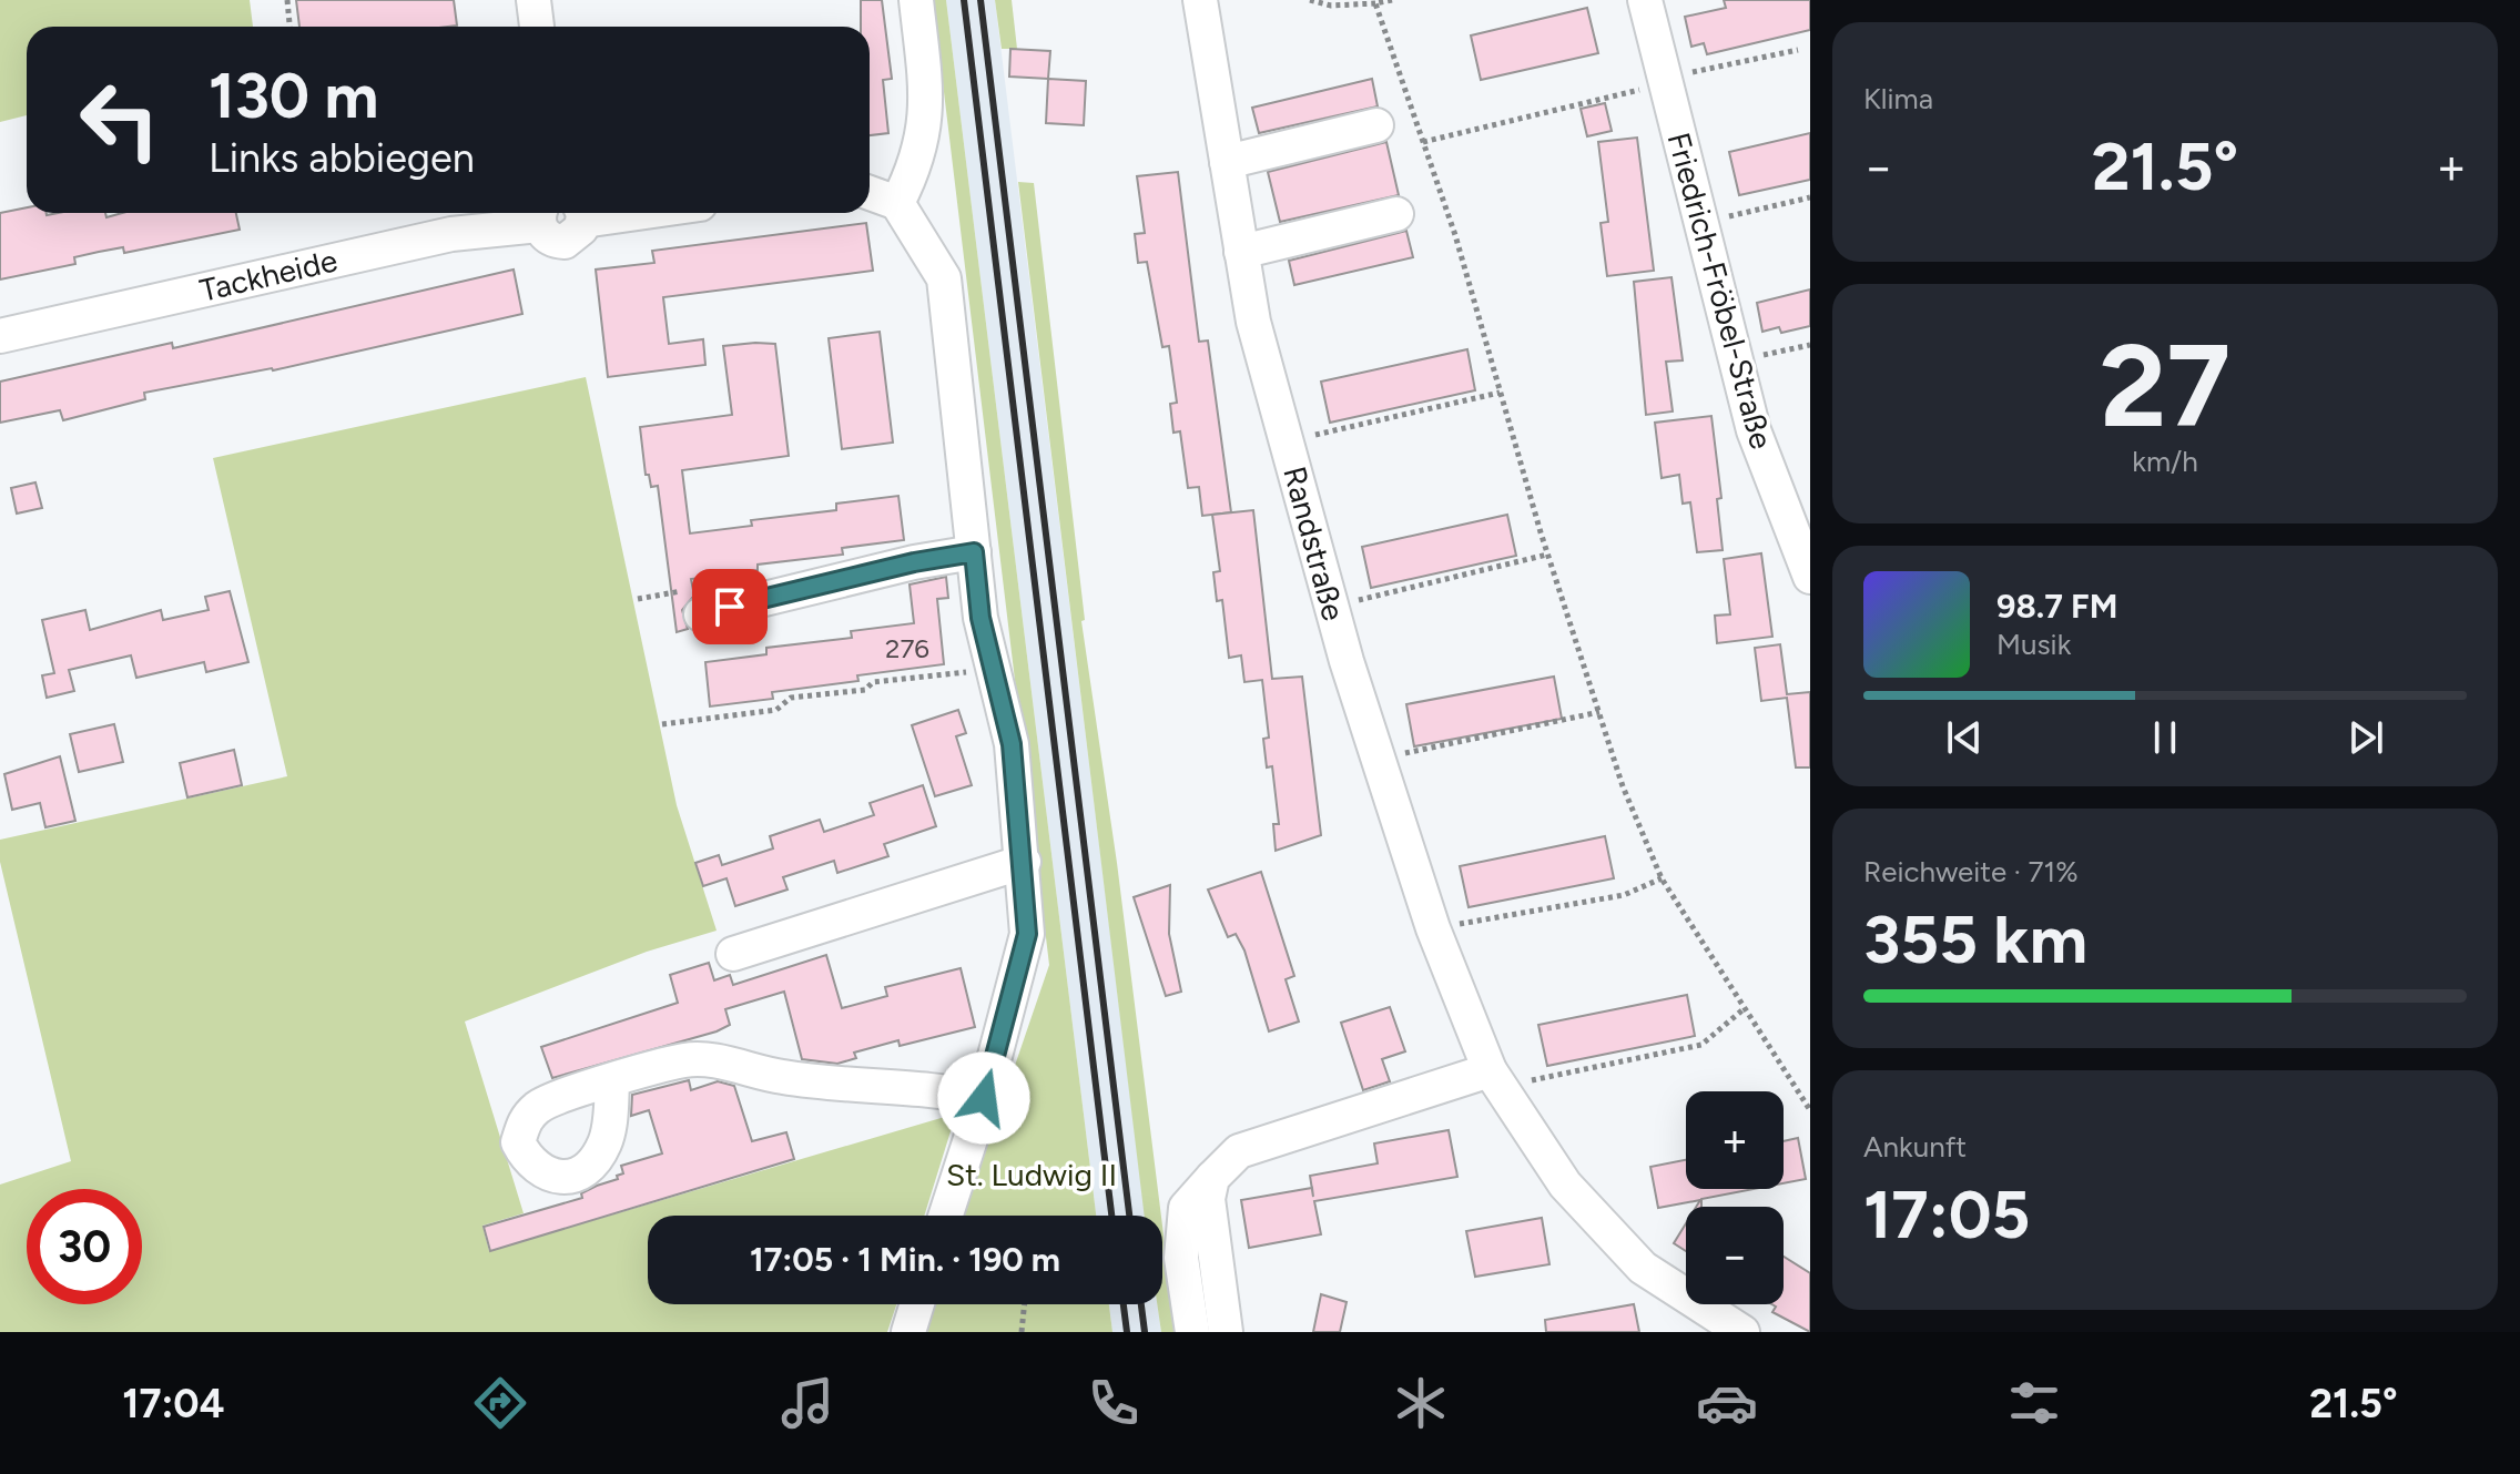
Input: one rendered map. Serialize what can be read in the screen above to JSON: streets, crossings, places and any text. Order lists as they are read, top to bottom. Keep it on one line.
{"streets":{"street":["Tackheide","Friedrich-Fröbel-Straße","Randstraße"]},"parks":["St. Ludwig II"],"house_numbers":["276"],"page":{"tile":["Klima",["27","km/h"],["Reichweite · 71%","355 km"],["Ankunft","17:05"]],"turn":["130 m","Links abbiegen"],"heat":["−","21.5°","+"],"song":["98.7 FM","Musik"],"map_buttons":["+","−"],"limit":"30","trip":"17:05 · 1 Min. · 190 m","tabs":["17:04","21.5°"]}}
